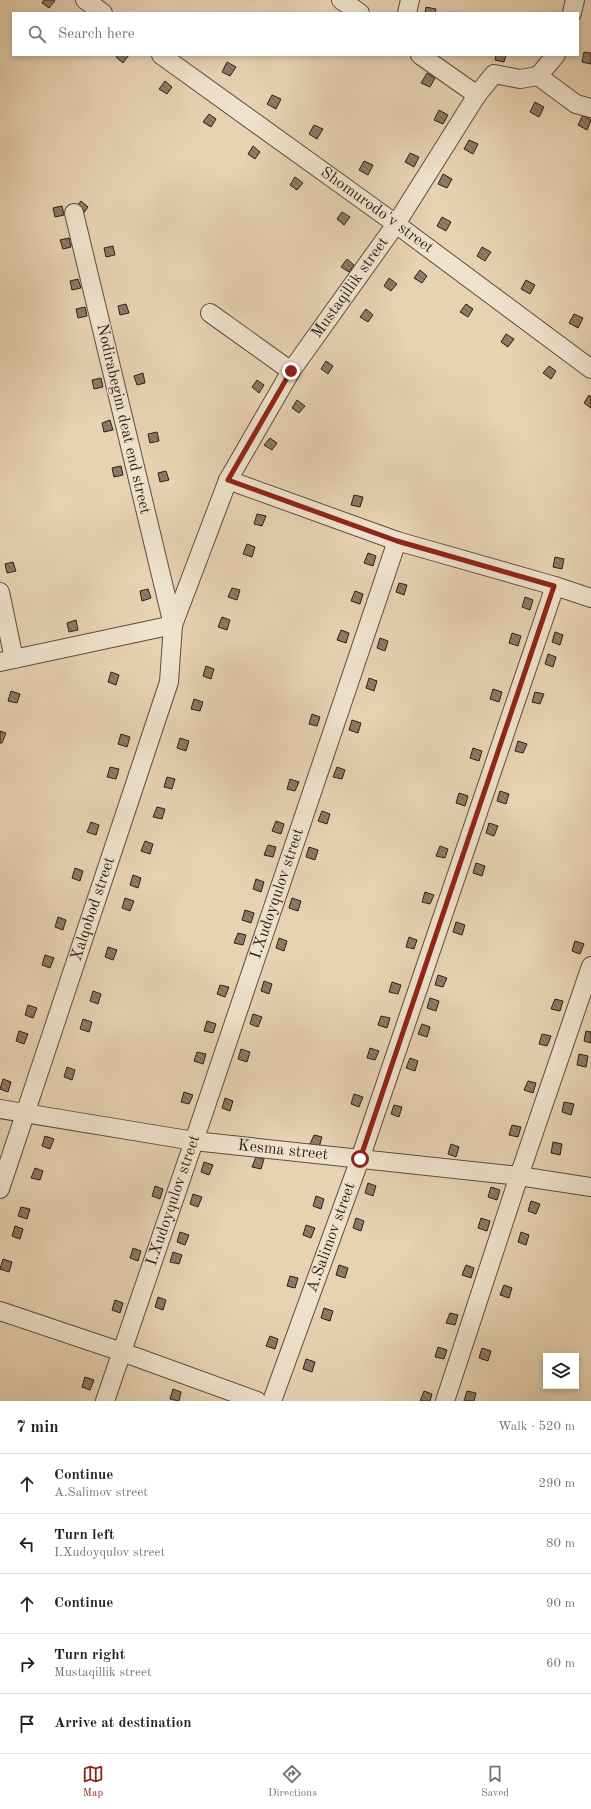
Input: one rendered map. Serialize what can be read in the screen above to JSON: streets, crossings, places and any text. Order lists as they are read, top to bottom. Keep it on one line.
{"streets":{"street":["Shomurodo'v street","Mustaqillik street","Nodirabegim deat end street","I.Хudoyqulov street","Хalqobod street","Kesma street","A.Salimov street"]},"crossings":[["Shomurodo'v street","Mustaqillik street"],["Mustaqillik street","Nodirabegim deat end street"],["Mustaqillik street","Хalqobod street"],["Nodirabegim deat end street","Хalqobod street"],["I.Хudoyqulov street","Kesma street"],["Хalqobod street","Kesma street"],["Kesma street","A.Salimov street"]],"page":{"search":"Search here","heading":["7 min","Walk · 520 m"],"list":[["Continue","A.Salimov street","290 m"],["Turn left","I.Хudoyqulov street","80 m"],["Continue","90 m"],["Turn right","Mustaqillik street","60 m"],"Arrive at destination"],"nav":["Map","Directions","Saved"]}}
